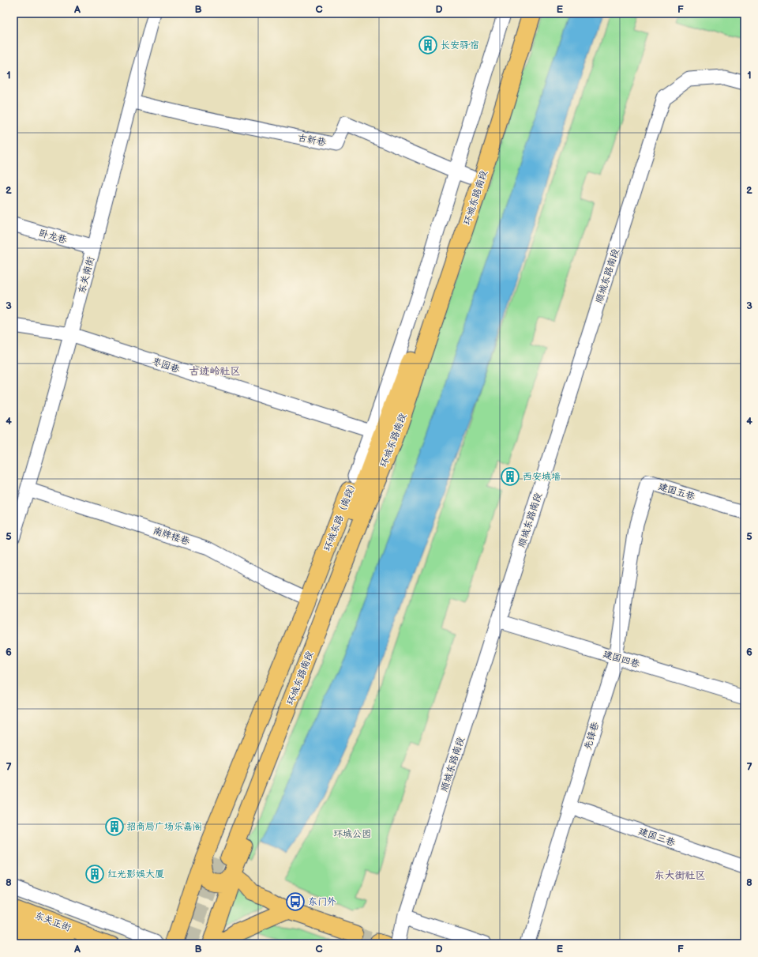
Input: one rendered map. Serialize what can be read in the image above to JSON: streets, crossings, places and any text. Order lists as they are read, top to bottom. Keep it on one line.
{"streets":{"main road":["环城东路南段","环城东路（南段）","东关正街"],"street":["古新巷","卧龙巷","东关南街","顺城东路南段","枣园巷","建国五巷","南牌楼巷","建国四巷","先锋巷","建国三巷"]},"crossings":[["古新巷","环城东路南段"],["古新巷","东关南街"],["环城东路南段","枣园巷"],["环城东路南段","环城东路（南段）"],["卧龙巷","东关南街"],["东关南街","枣园巷"],["东关南街","南牌楼巷"],["顺城东路南段","建国四巷"],["枣园巷","环城东路（南段）"],["建国五巷","先锋巷"],["环城东路（南段）","南牌楼巷"],["建国四巷","先锋巷"],["先锋巷","建国三巷"]],"districts":["古迹岭社区","东大街社区"],"parks":["环城公园"],"places":{"building":["长安驿·宿","西安城墙","招商局广场乐嘉阁","红光影娱大厦"],"bus stop":["东门外"]},"grid":{"columns":["A","B","C","D","E","F"],"rows":["1","2","3","4","5","6","7","8"]}}
